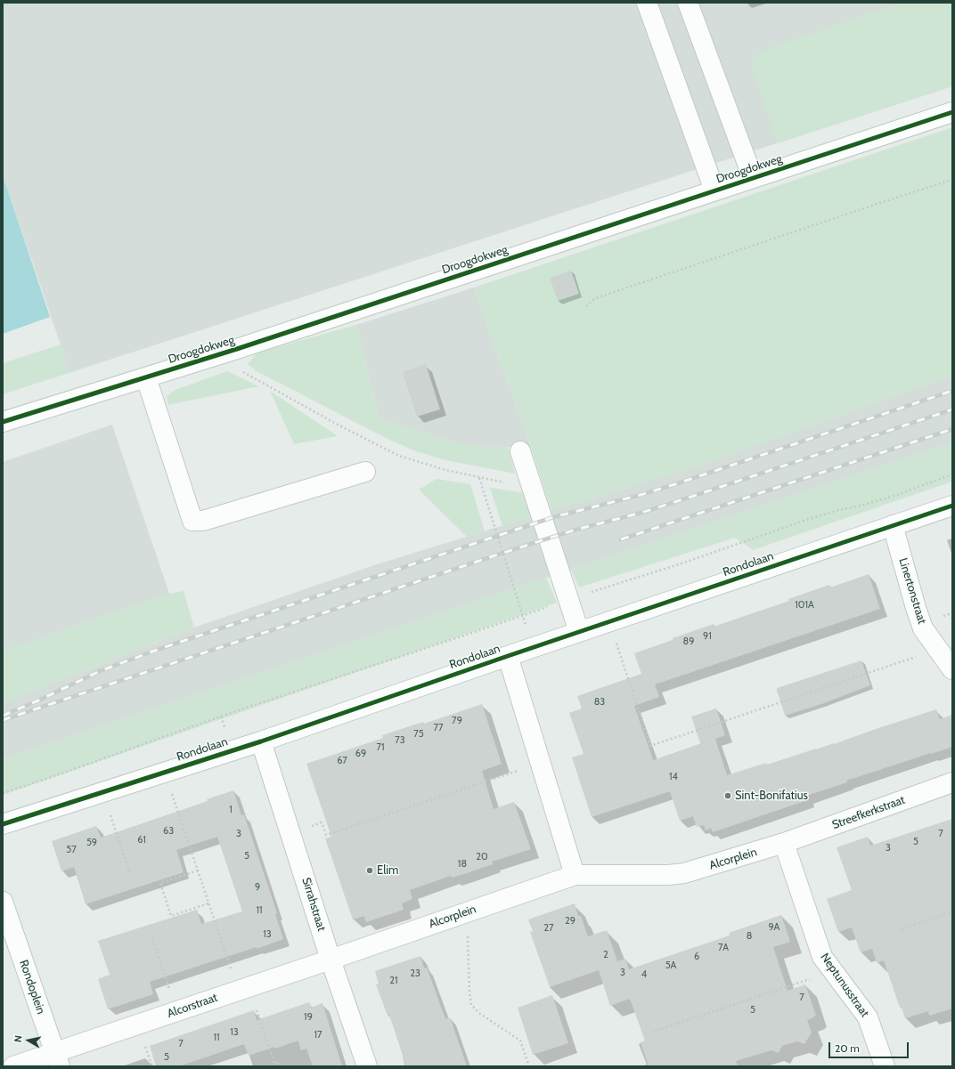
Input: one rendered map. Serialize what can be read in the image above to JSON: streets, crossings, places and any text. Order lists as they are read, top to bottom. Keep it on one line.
{"streets":{"street":["Droogdokweg","Rondolaan","Linertonstraat","Streefkerkstraat","Alcorplein","Sirrahstraat","Neptunusstraat","Rondoplein","Alcorstraat"]},"crossings":[["Rondolaan","Linertonstraat"],["Rondolaan","Sirrahstraat"],["Streefkerkstraat","Alcorplein"],["Streefkerkstraat","Neptunusstraat"],["Alcorplein","Sirrahstraat"],["Alcorplein","Neptunusstraat"],["Alcorplein","Alcorstraat"],["Sirrahstraat","Alcorstraat"],["Rondoplein","Alcorstraat"]],"places":["Sint-Bonifatius","Elim"],"house_numbers":["101A","91","89","83","79","77","75","73","71","69","67","14","1","63","3","7","61","5","59","3","57","5","20","18","9","11","29","9A","27","13","8","7A","2","6","5A","3","23","4","21","7","5","19","13","17","11","7","5"],"scale_bar":"20 m","north":"left"}
